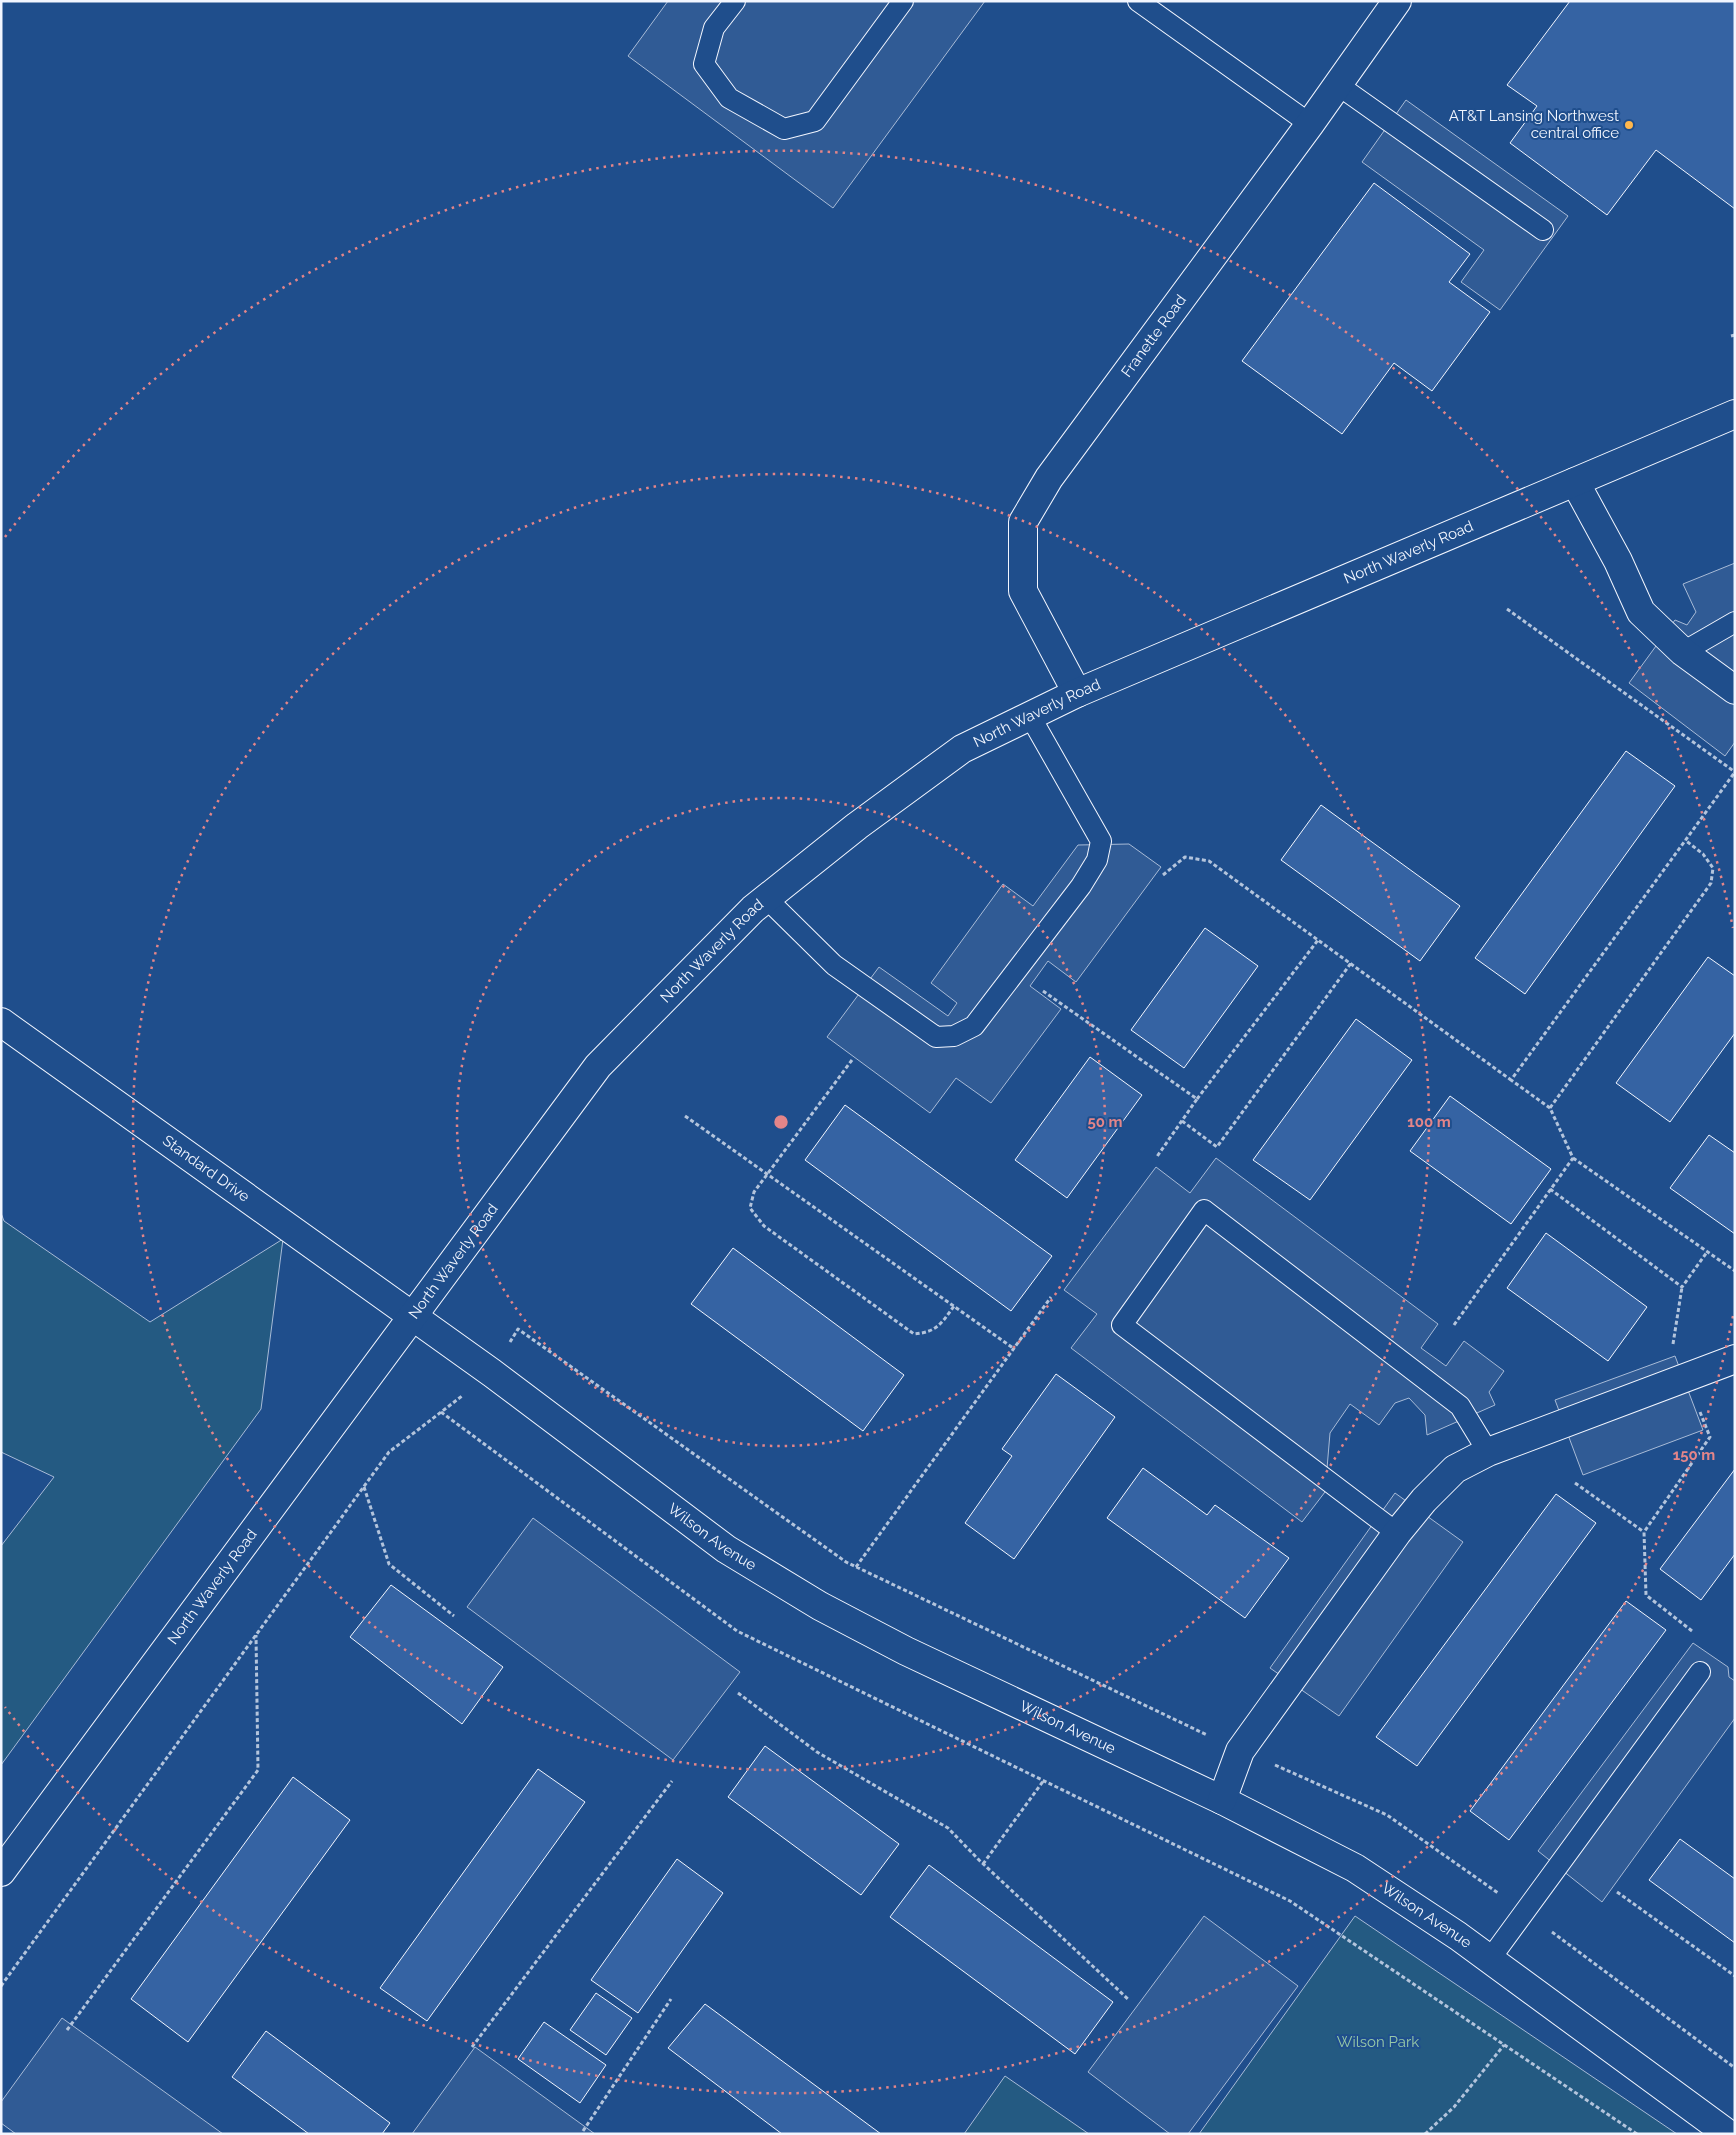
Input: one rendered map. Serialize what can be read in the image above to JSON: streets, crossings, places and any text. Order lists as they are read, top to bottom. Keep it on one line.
{"streets":{"street":["Franette Road","North Waverly Road","Standard Drive","Wilson Avenue"]},"crossings":[["Franette Road","North Waverly Road"],["North Waverly Road","Standard Drive"],["North Waverly Road","Wilson Avenue"],["Standard Drive","Wilson Avenue"]],"parks":["Wilson Park"],"places":["AT&T Lansing Northwest central office"],"rings":["50 m","100 m","150 m"]}
